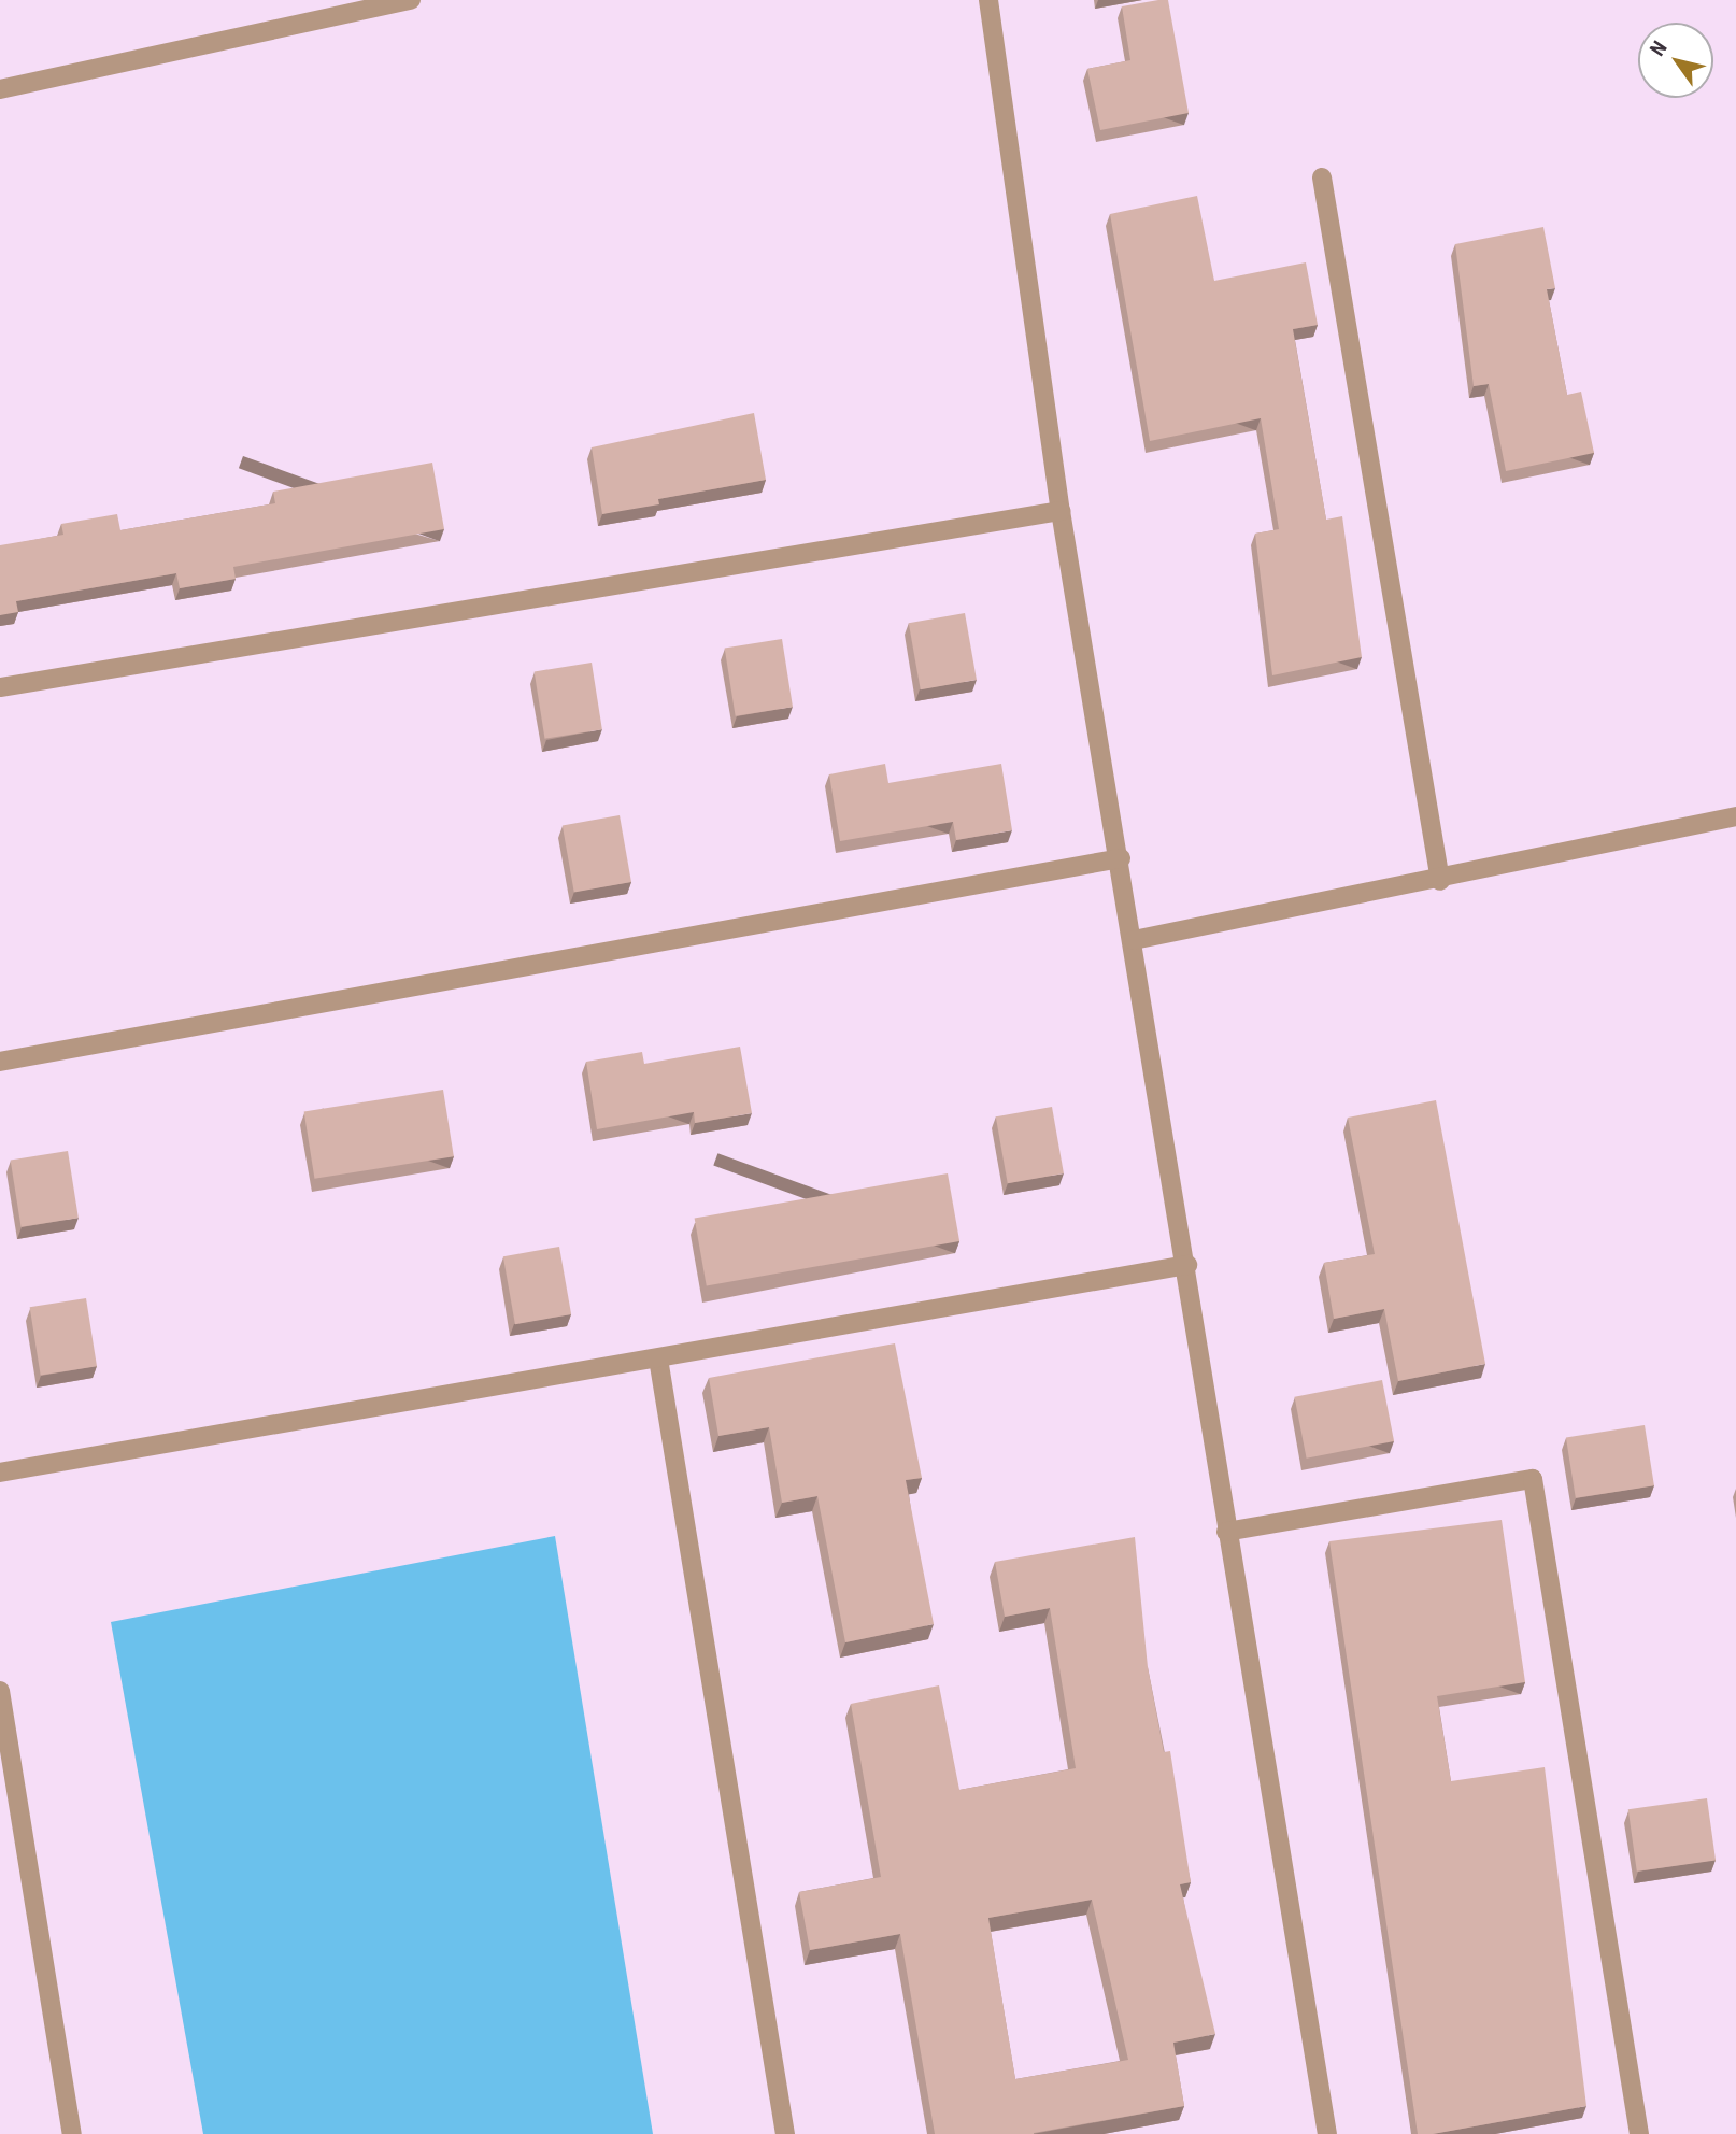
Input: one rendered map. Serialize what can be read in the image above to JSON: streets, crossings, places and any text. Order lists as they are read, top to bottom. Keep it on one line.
{"north":"top left"}
